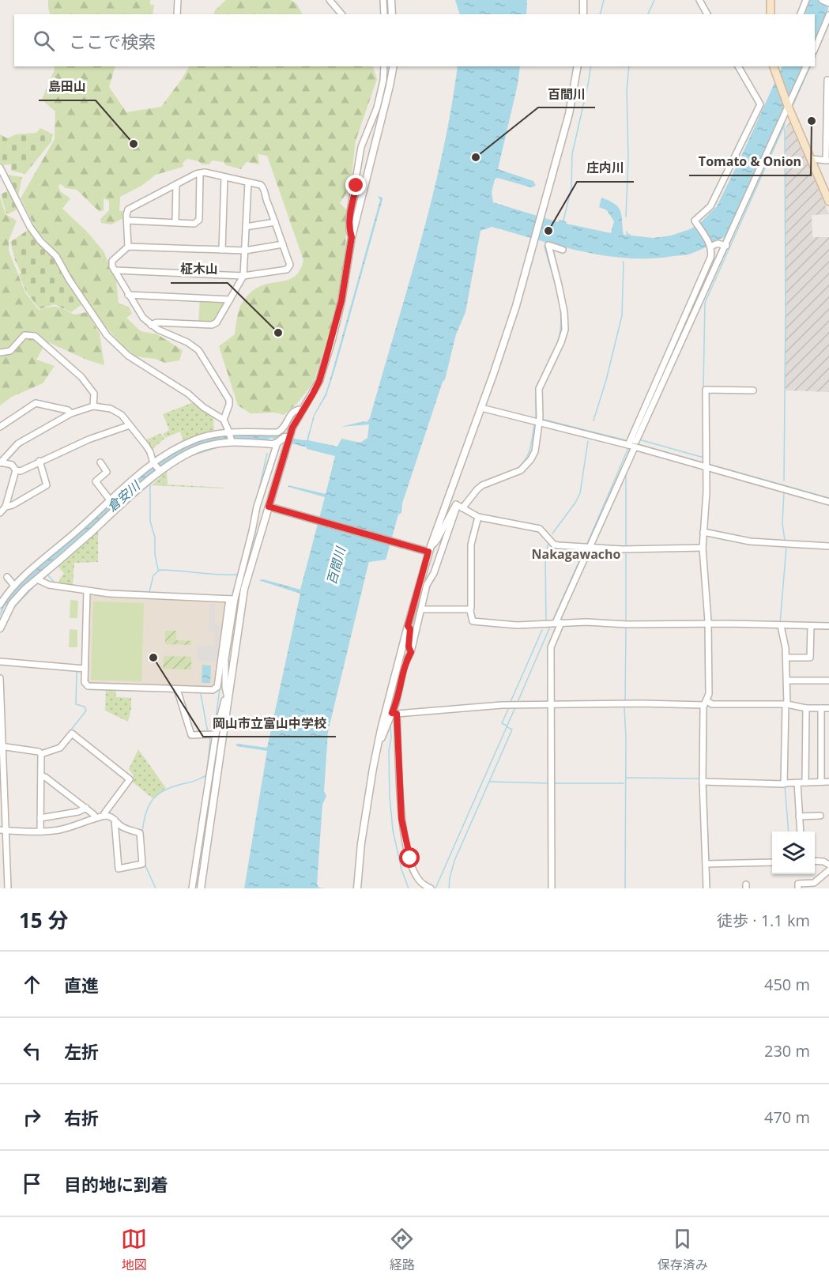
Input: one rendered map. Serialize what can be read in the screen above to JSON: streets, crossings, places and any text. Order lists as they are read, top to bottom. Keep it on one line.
{"districts":["Nakagawacho"],"water":["倉安川","百間川"],"places":["Tomato & Onion","島田山","百間川","庄内川","柾木山","岡山市立富山中学校"],"page":{"search":"ここで検索","heading":["15 分","徒歩 · 1.1 km"],"list":[["直進","450 m"],["左折","230 m"],["右折","470 m"],"目的地に到着"],"nav":["地図","経路","保存済み"]}}
